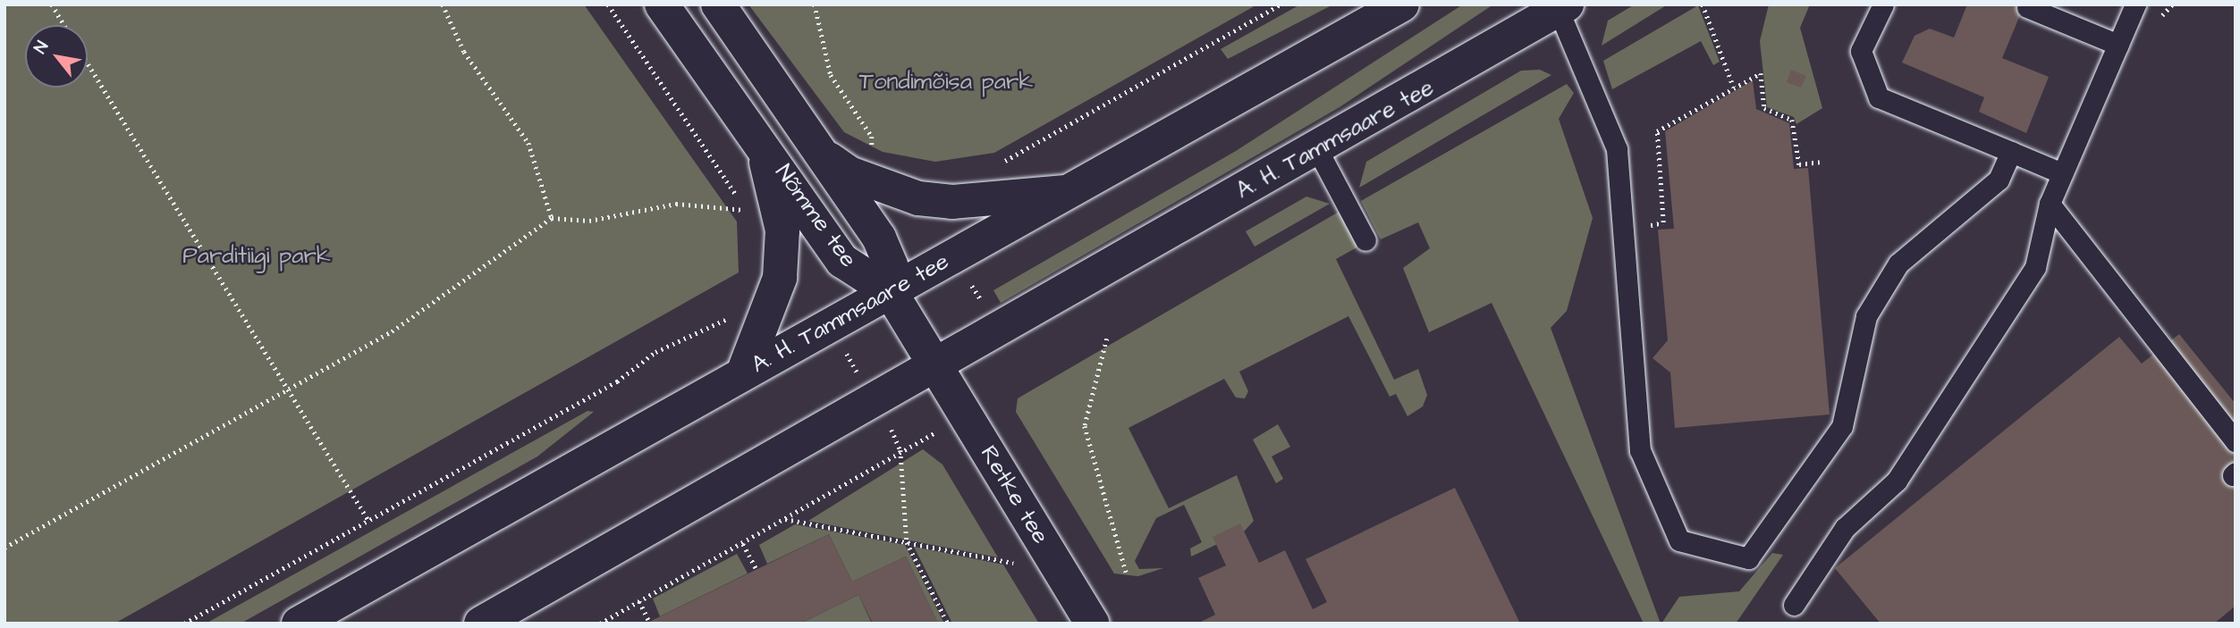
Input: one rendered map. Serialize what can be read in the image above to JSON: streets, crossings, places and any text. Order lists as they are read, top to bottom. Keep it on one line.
{"streets":{"main road":["A. H. Tammsaare tee","Nõmme tee","Retke tee"]},"crossings":[["A. H. Tammsaare tee","Nõmme tee"],["A. H. Tammsaare tee","Retke tee"],["Nõmme tee","Retke tee"]],"parks":["Tondimõisa park","Parditiigi park"],"north":"top left"}
